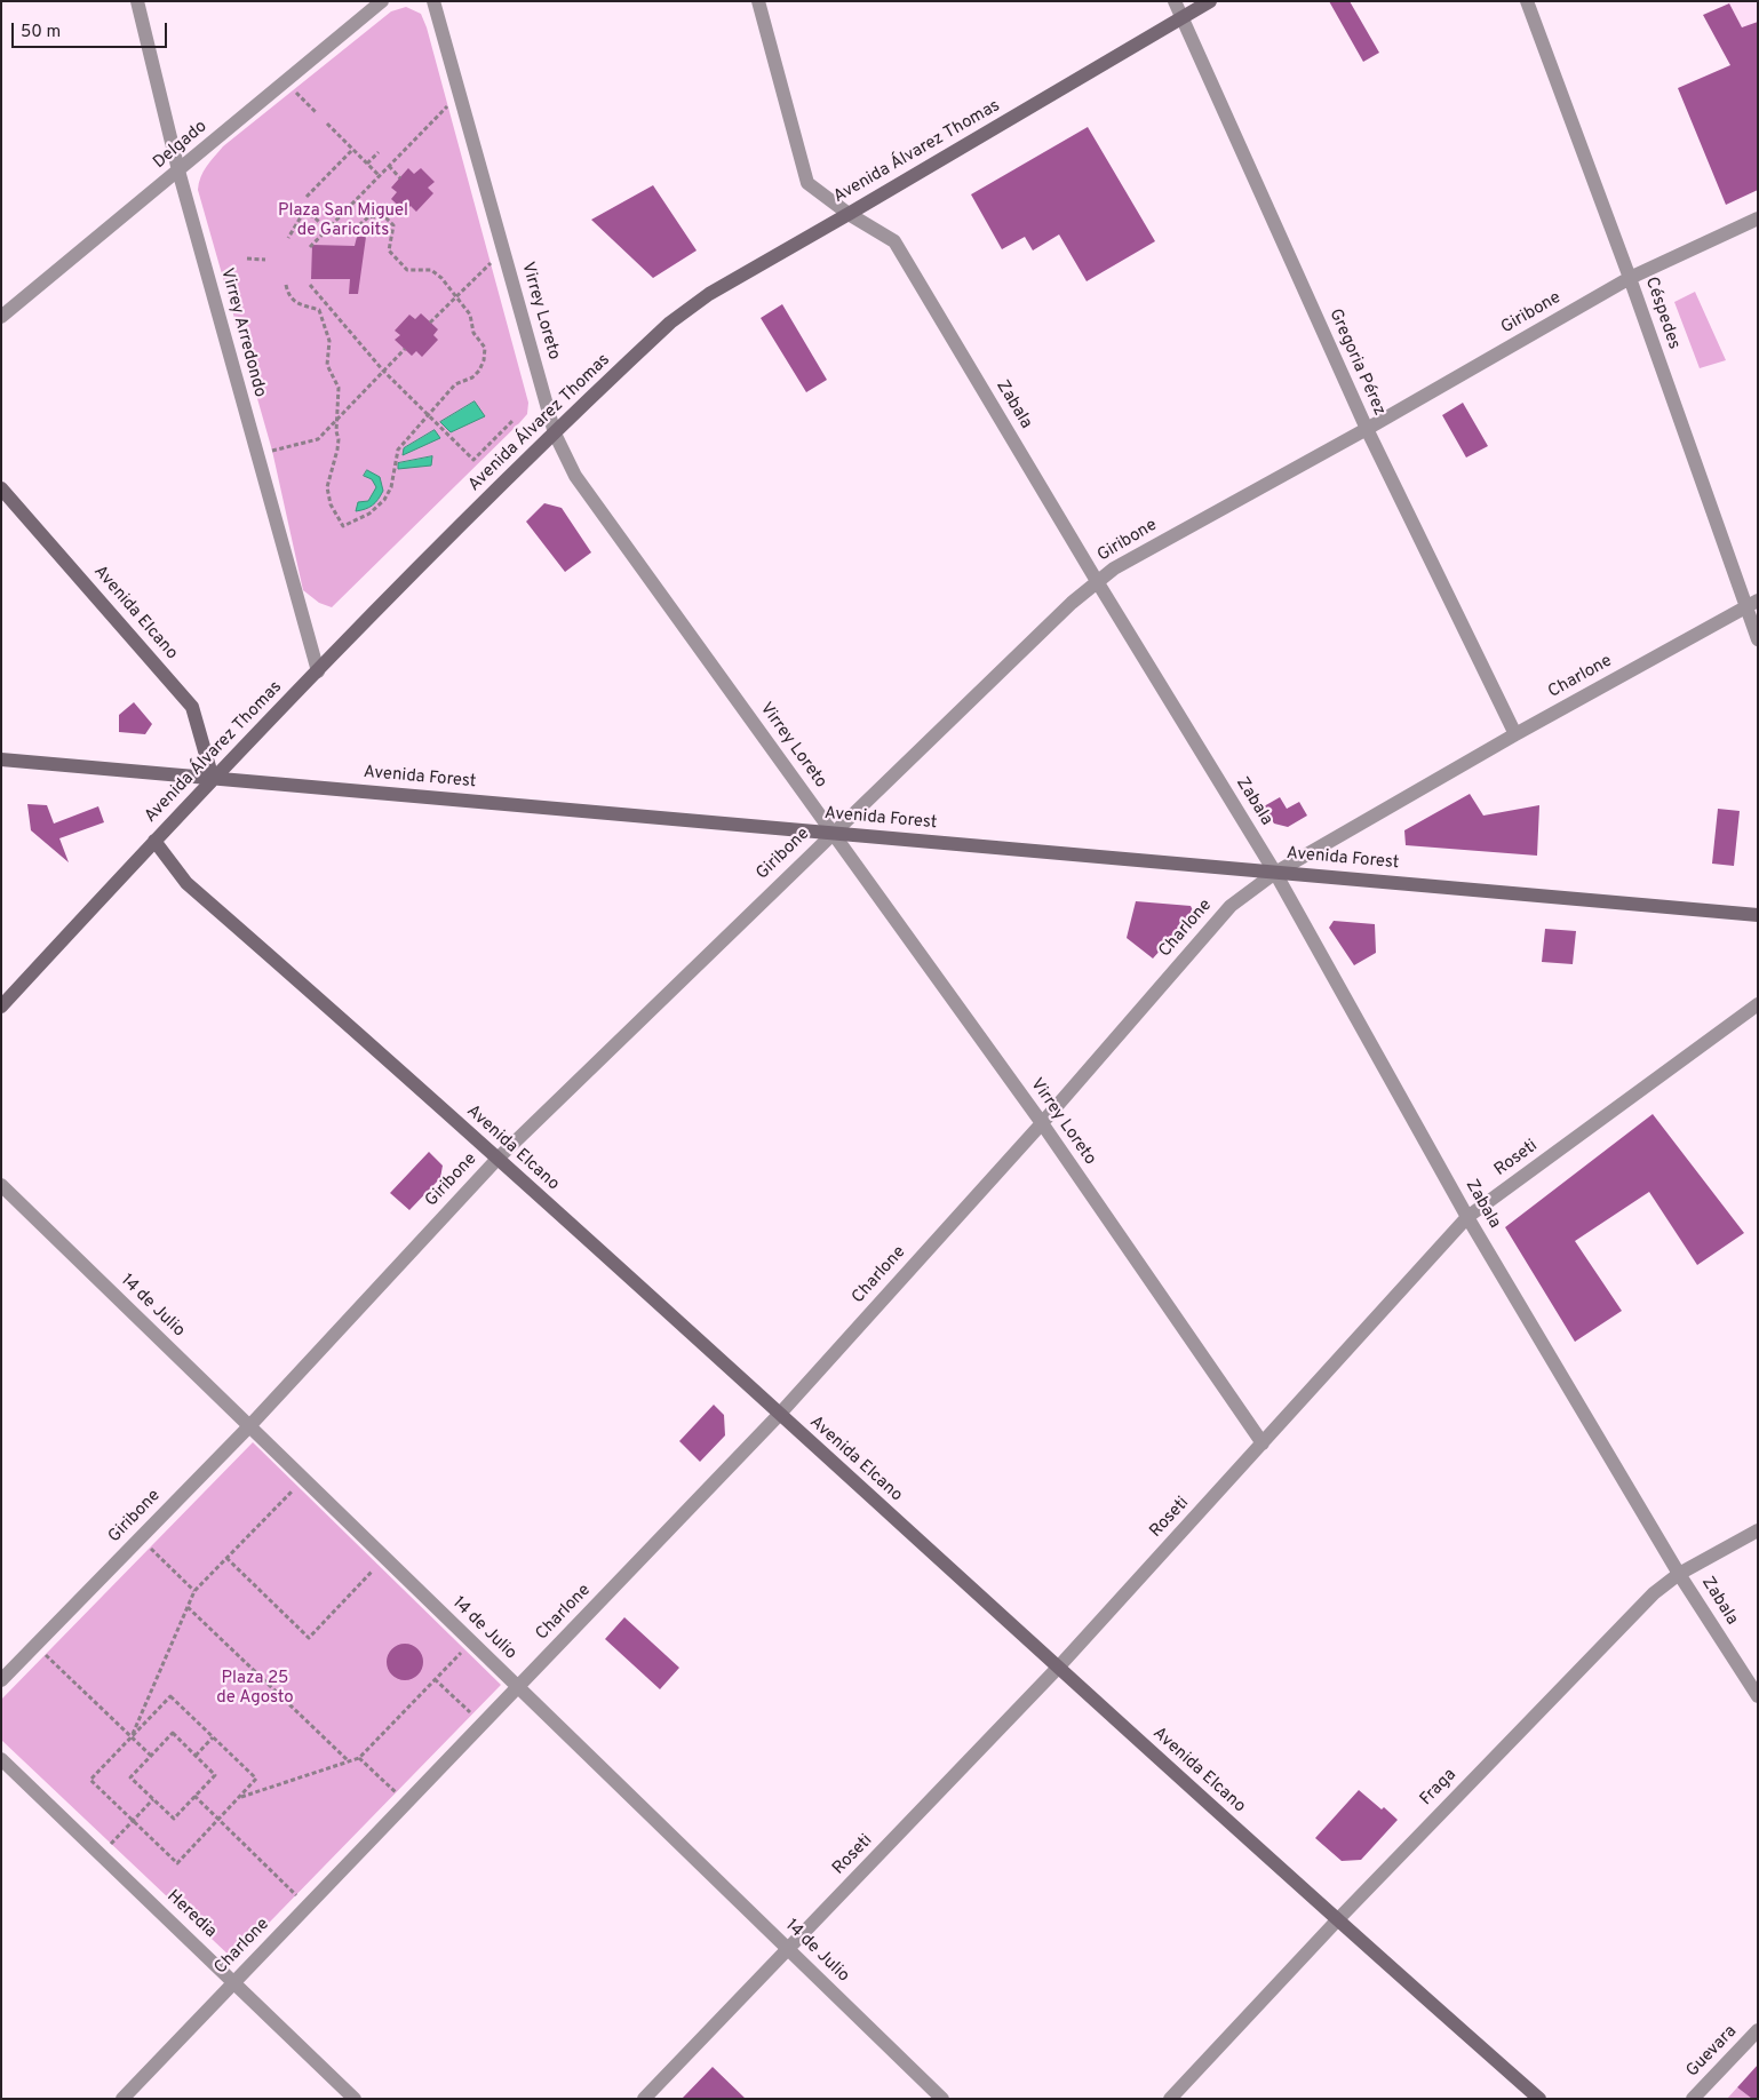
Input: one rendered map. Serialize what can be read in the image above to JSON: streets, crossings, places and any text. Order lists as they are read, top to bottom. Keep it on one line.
{"streets":{"main road":["Avenida Álvarez Thomas","Avenida Elcano","Avenida Forest"],"street":["Delgado","Virrey Loreto","Giribone","Céspedes","Virrey Arredondo","Gregoria Pérez","Zabala","Charlone","Roseti","14 de Julio","Fraga","Heredia","Guevara"]},"crossings":[["Delgado","Virrey Arredondo"],["Avenida Álvarez Thomas","Virrey Loreto"],["Avenida Álvarez Thomas","Virrey Arredondo"],["Avenida Álvarez Thomas","Gregoria Pérez"],["Avenida Álvarez Thomas","Zabala"],["Avenida Álvarez Thomas","Avenida Elcano"],["Avenida Álvarez Thomas","Avenida Forest"],["Virrey Loreto","Giribone"],["Virrey Loreto","Charlone"],["Virrey Loreto","Avenida Forest"],["Virrey Loreto","Roseti"],["Giribone","Céspedes"],["Giribone","Gregoria Pérez"],["Giribone","Zabala"],["Giribone","Avenida Elcano"],["Giribone","Avenida Forest"],["Giribone","14 de Julio"],["Céspedes","Charlone"],["Gregoria Pérez","Charlone"],["Zabala","Charlone"],["Zabala","Avenida Forest"],["Zabala","Roseti"],["Zabala","Fraga"],["Avenida Elcano","Charlone"],["Avenida Elcano","Avenida Forest"],["Avenida Elcano","Roseti"],["Avenida Elcano","Fraga"],["Charlone","Avenida Forest"],["Charlone","14 de Julio"],["Charlone","Heredia"],["Roseti","14 de Julio"]],"parks":["Plaza San Miguel de Garicoits","Plaza 25 de Agosto"],"scale_bar":"50 m"}
